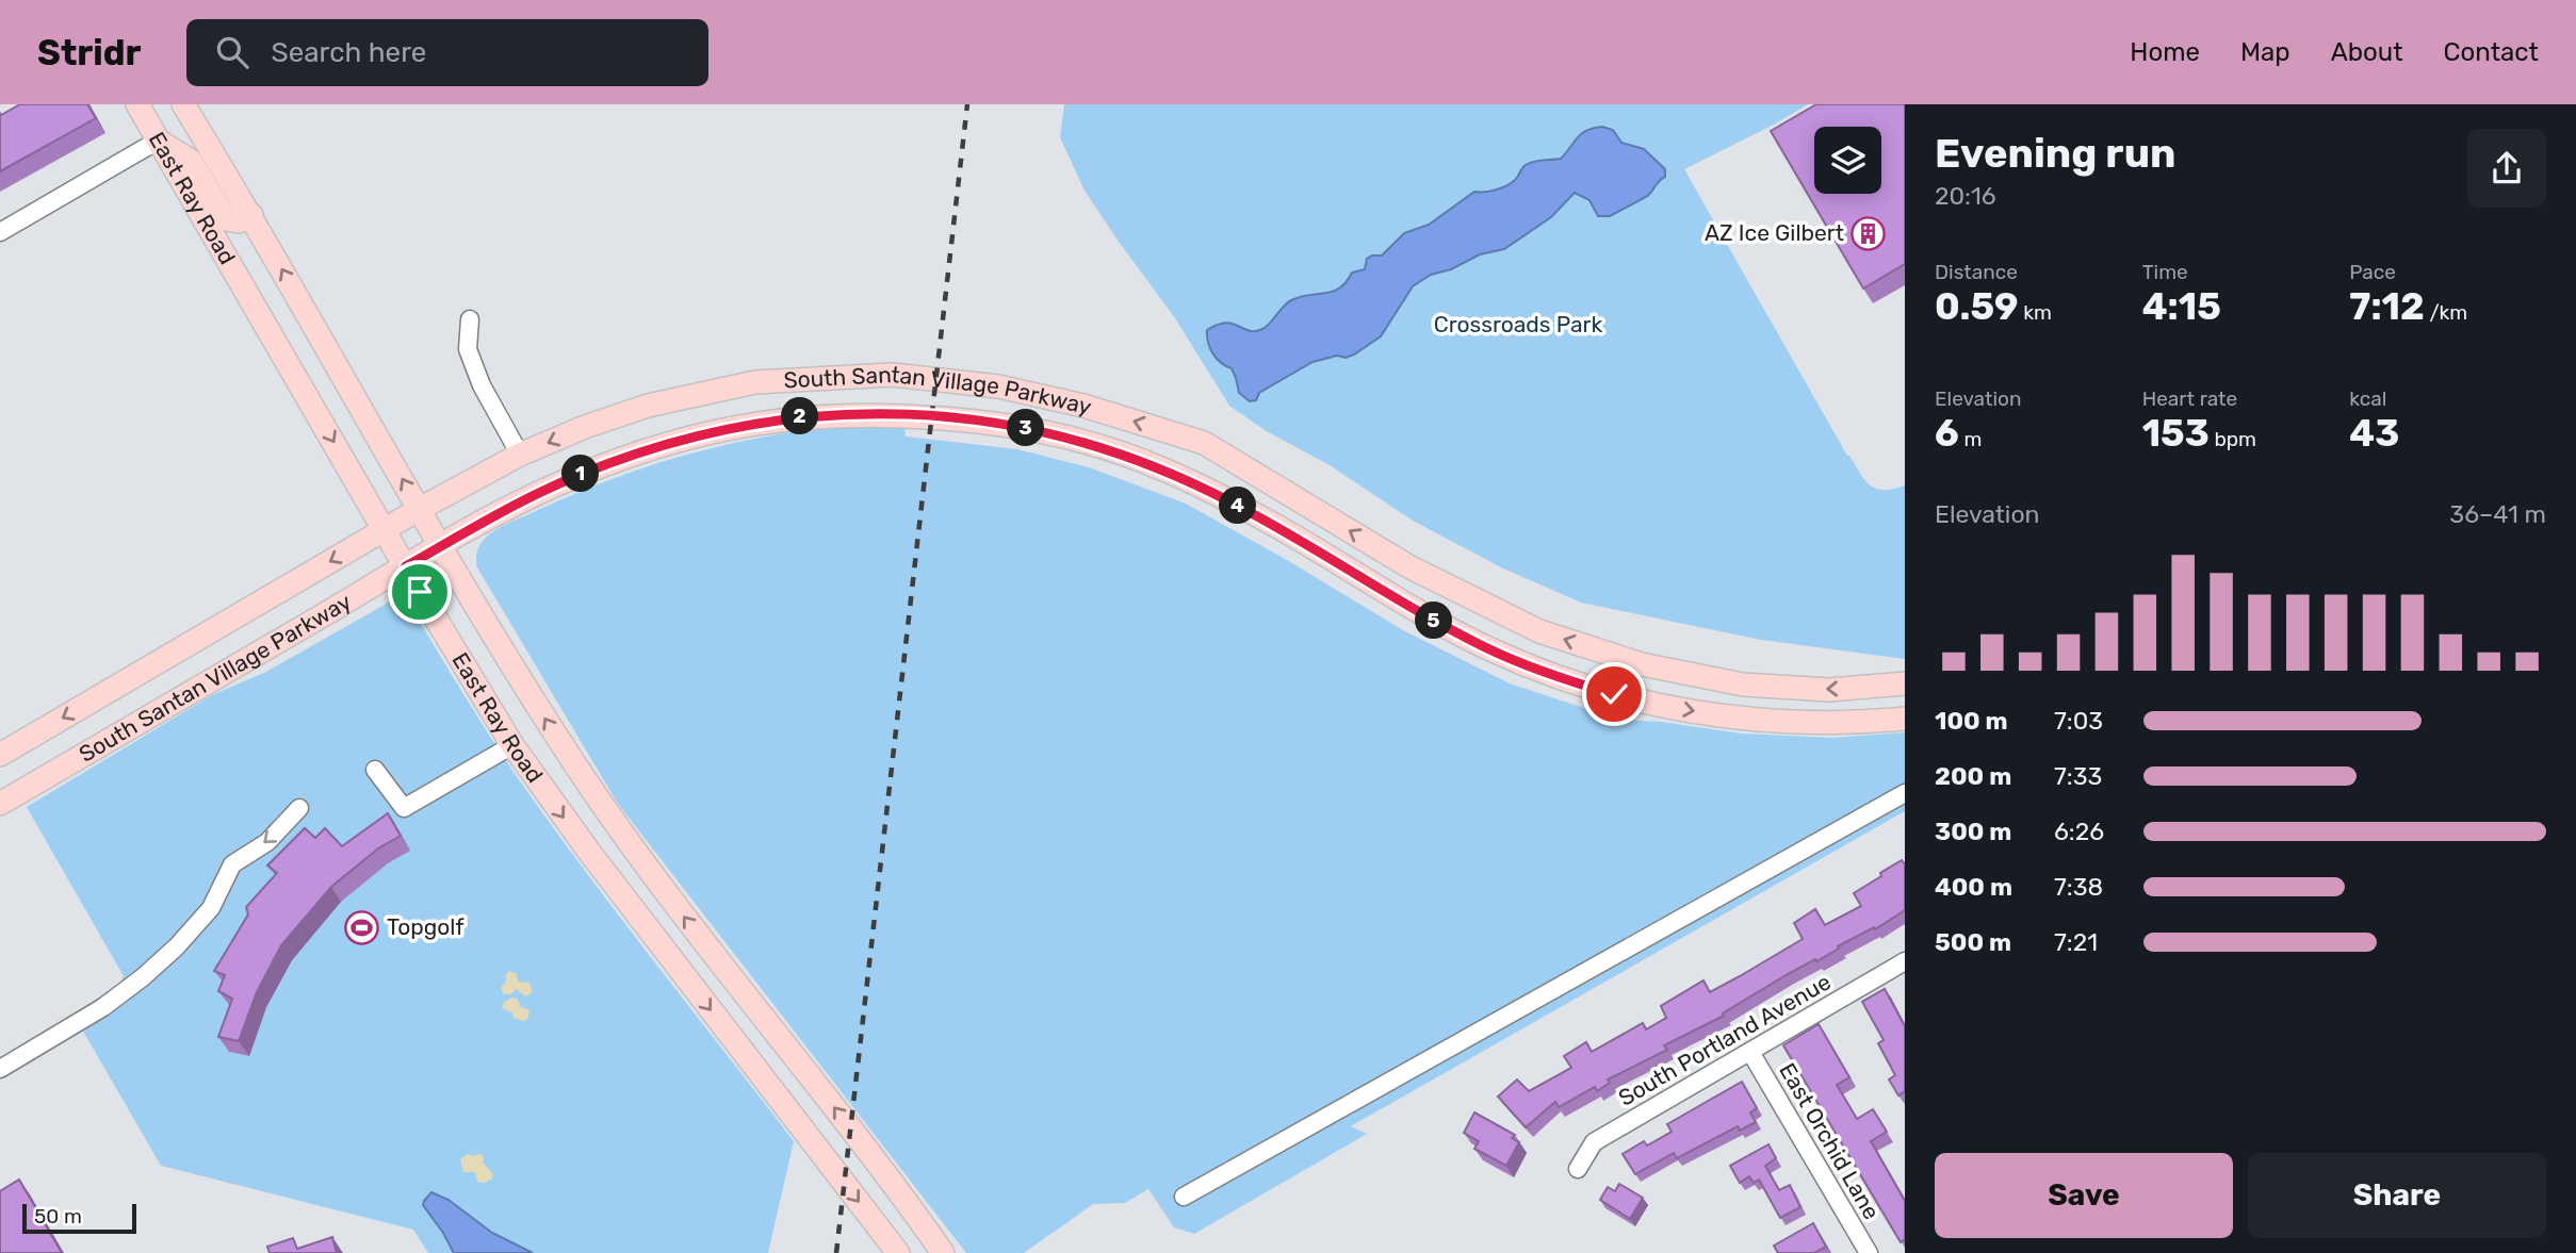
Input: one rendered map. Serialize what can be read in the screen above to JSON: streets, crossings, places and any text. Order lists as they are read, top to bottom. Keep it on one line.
{"streets":{"main road":["East Ray Road","South Santan Village Parkway"],"street":["South Portland Avenue","East Orchid Lane"]},"crossings":[["East Ray Road","South Santan Village Parkway"],["South Portland Avenue","East Orchid Lane"]],"parks":["Crossroads Park"],"places":{"building":["AZ Ice Gilbert"],"sports":["Topgolf"]},"scale_bar":"50 m","page":{"header":"Stridr","search":"Search here","nav":["Home","Map","About","Contact"],"heading":["Evening run","20:16"],"stats":[["Distance","0.59 km"],["Time","4:15"],["Pace","7:12 /km"],["Elevation","6 m"],["Heart rate","153 bpm"],["kcal","43"]],"pins":["2","3","1","4","5"],"chart":["Elevation","36–41 m"],"list":[{"name":"100 m","note":"7:03"},{"name":"200 m","note":"7:33"},{"name":"300 m","note":"6:26"},{"name":"400 m","note":"7:38"},{"name":"500 m","note":"7:21"}],"buttons":["Save","Share"],"scale":"50 m"}}
